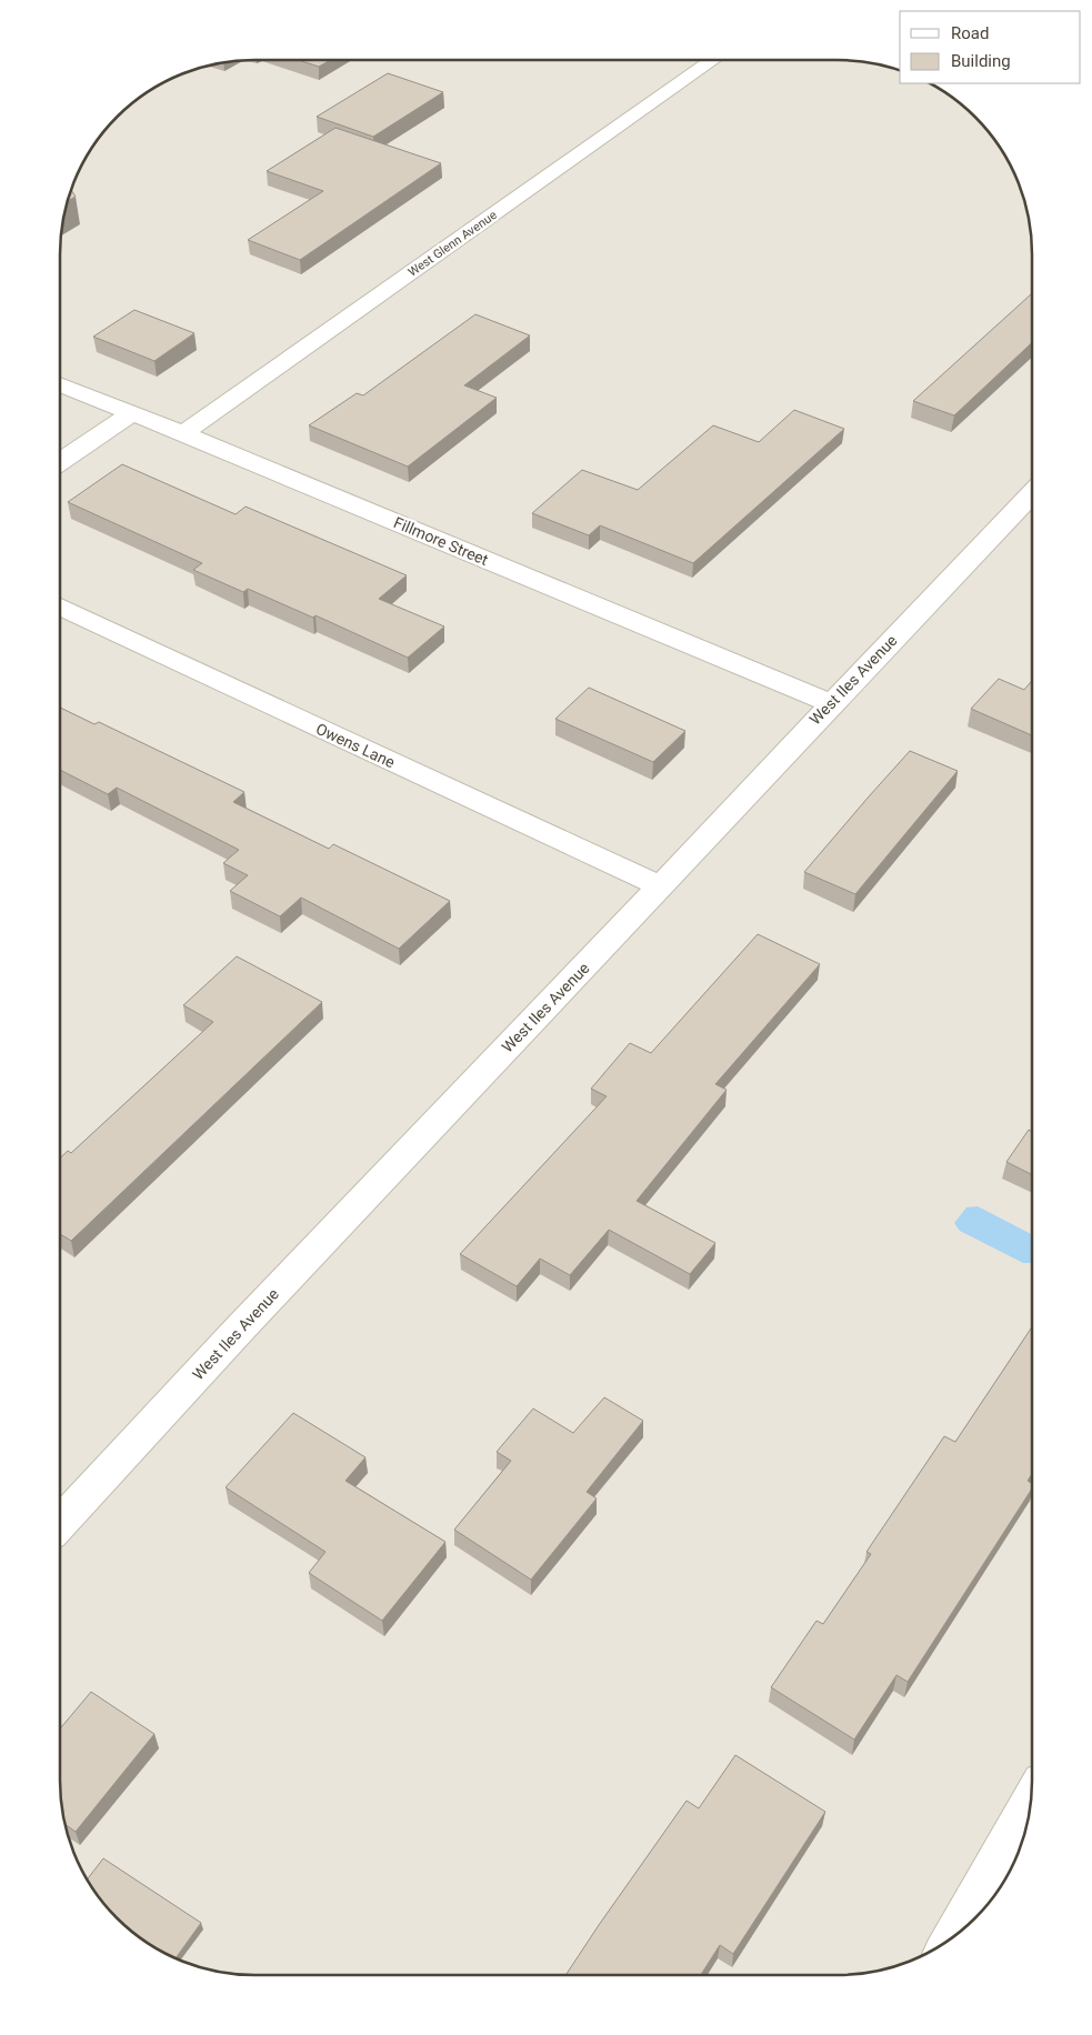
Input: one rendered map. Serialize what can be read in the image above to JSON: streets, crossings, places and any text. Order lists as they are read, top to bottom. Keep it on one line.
{"streets":{"street":["West Glenn Avenue","Fillmore Street","West Iles Avenue","Owens Lane"]},"crossings":[["West Glenn Avenue","Fillmore Street"],["Fillmore Street","West Iles Avenue"],["West Iles Avenue","Owens Lane"]],"legend":["Road","Building"]}
